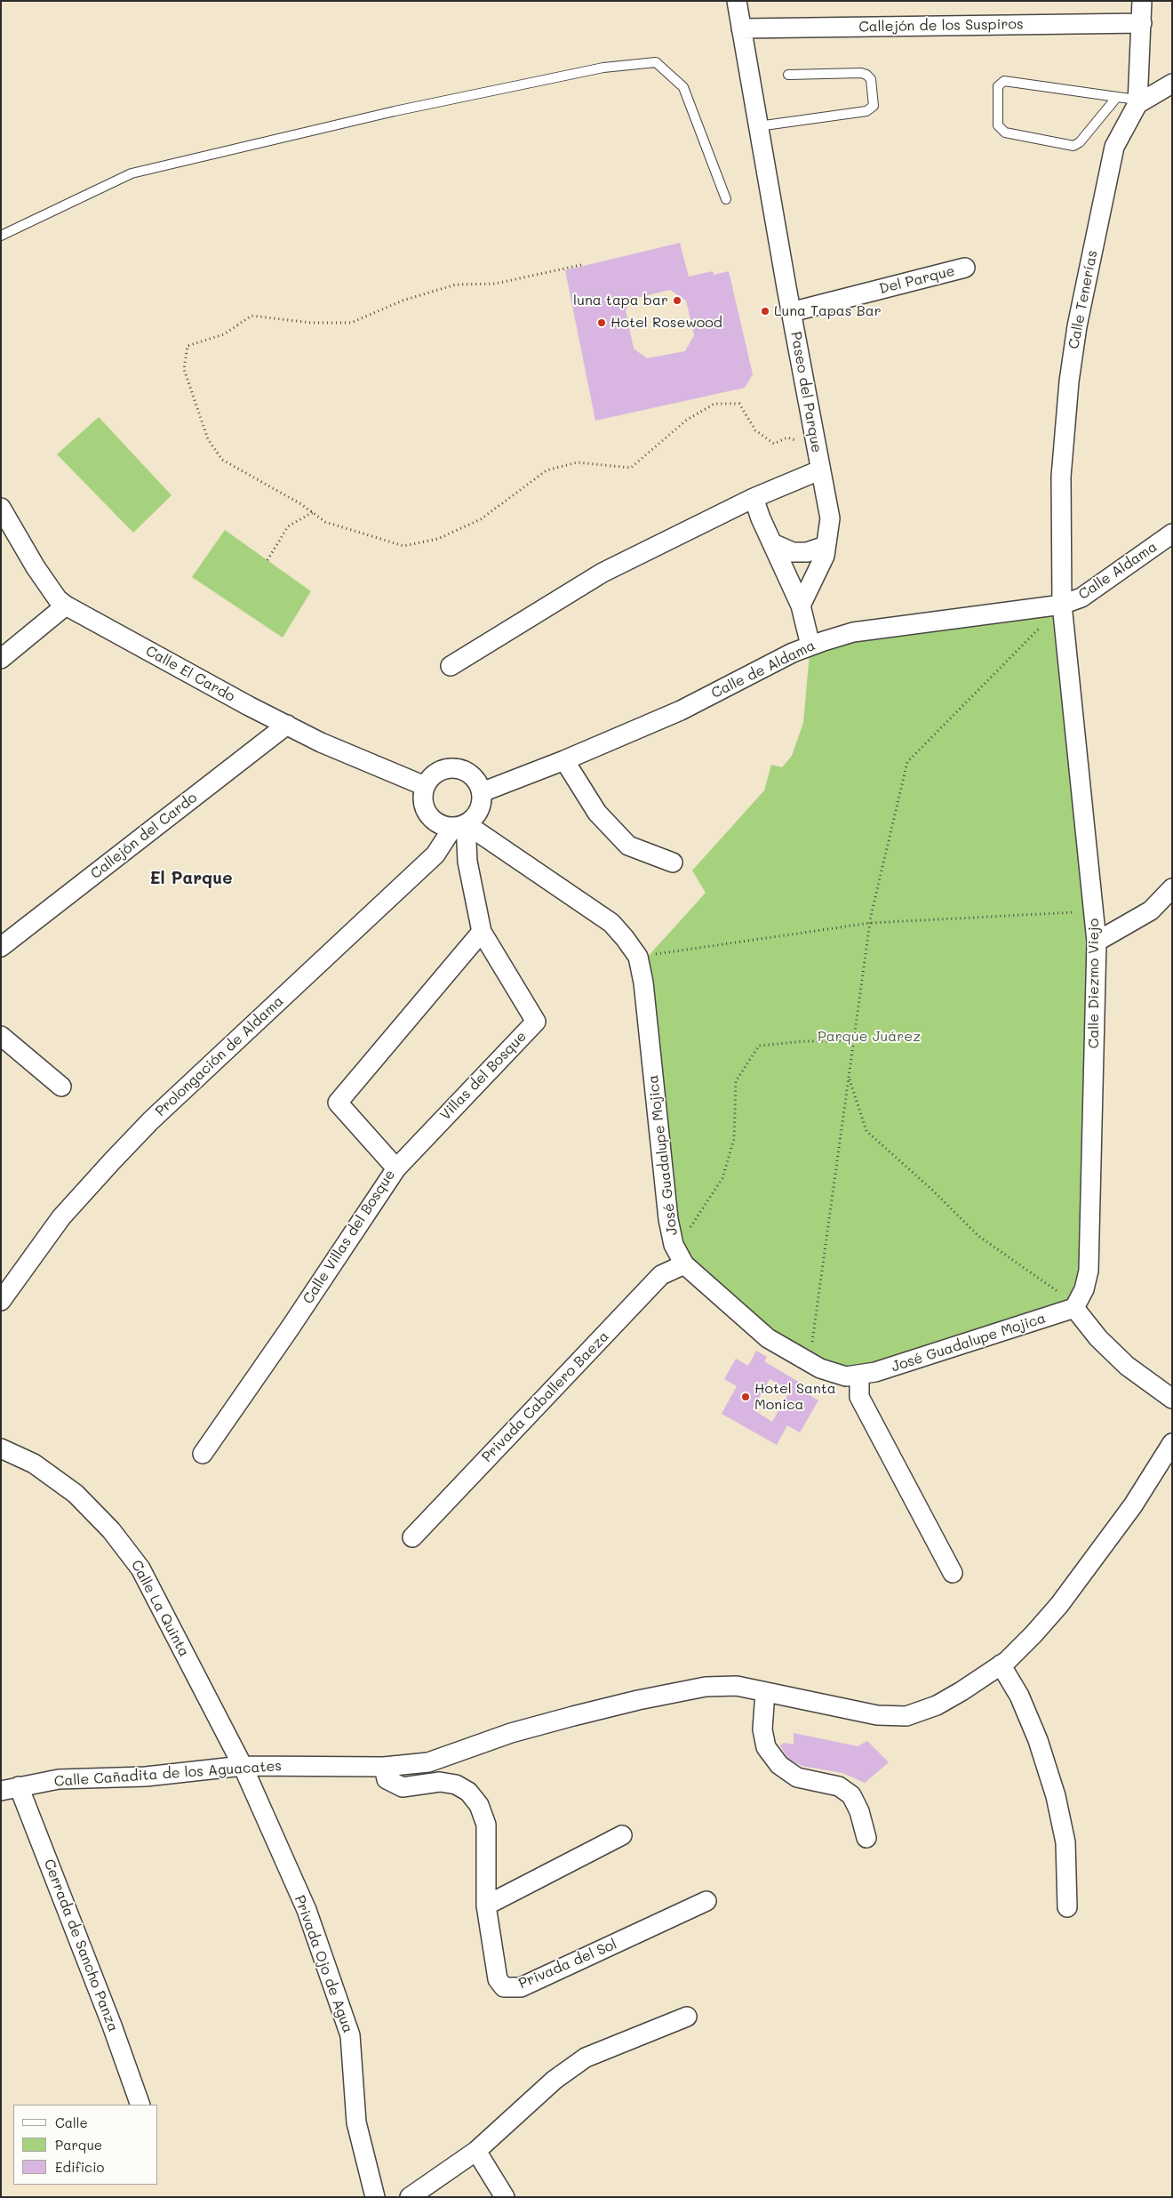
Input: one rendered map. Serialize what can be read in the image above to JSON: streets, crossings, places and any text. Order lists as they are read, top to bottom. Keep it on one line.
{"streets":{"street":["Callejón de los Suspiros","Del Parque","Calle Tenerías","Paseo del Parque","Calle Aldama","Calle de Aldama","Calle El Cardo","Callejón del Cardo","Calle Diezmo Viejo","Prolongación de Aldama","Villas del Bosque","José Guadalupe Mojica","Calle Villas del Bosque","Privada Caballero Baeza","Calle La Quinta","Calle Cañadita de los Aguacates","Cerrada de Sancho Panza","Privada Ojo de Agua","Privada del Sol"]},"crossings":[["Callejón de los Suspiros","Calle Tenerías"],["Callejón de los Suspiros","Paseo del Parque"],["Del Parque","Paseo del Parque"],["Calle Tenerías","Calle Aldama"],["Calle Tenerías","Calle de Aldama"],["Calle Tenerías","Calle Diezmo Viejo"],["Calle Aldama","Calle de Aldama"],["Calle Aldama","Calle Diezmo Viejo"],["Calle de Aldama","Calle El Cardo"],["Calle de Aldama","Calle Diezmo Viejo"],["Calle de Aldama","Prolongación de Aldama"],["Calle de Aldama","José Guadalupe Mojica"],["Calle El Cardo","Callejón del Cardo"],["Calle El Cardo","Prolongación de Aldama"],["Calle El Cardo","José Guadalupe Mojica"],["Calle Diezmo Viejo","José Guadalupe Mojica"],["Prolongación de Aldama","José Guadalupe Mojica"],["Villas del Bosque","Calle Villas del Bosque"],["José Guadalupe Mojica","Privada Caballero Baeza"],["Calle La Quinta","Calle Cañadita de los Aguacates"],["Calle La Quinta","Privada Ojo de Agua"],["Calle Cañadita de los Aguacates","Cerrada de Sancho Panza"],["Calle Cañadita de los Aguacates","Privada Ojo de Agua"],["Calle Cañadita de los Aguacates","Privada del Sol"]],"districts":["El Parque"],"parks":["Parque Juárez"],"places":["luna tapa bar","Luna Tapas Bar","Hotel Rosewood","Hotel Santa Monica"],"legend":["Calle","Parque","Edificio"]}
